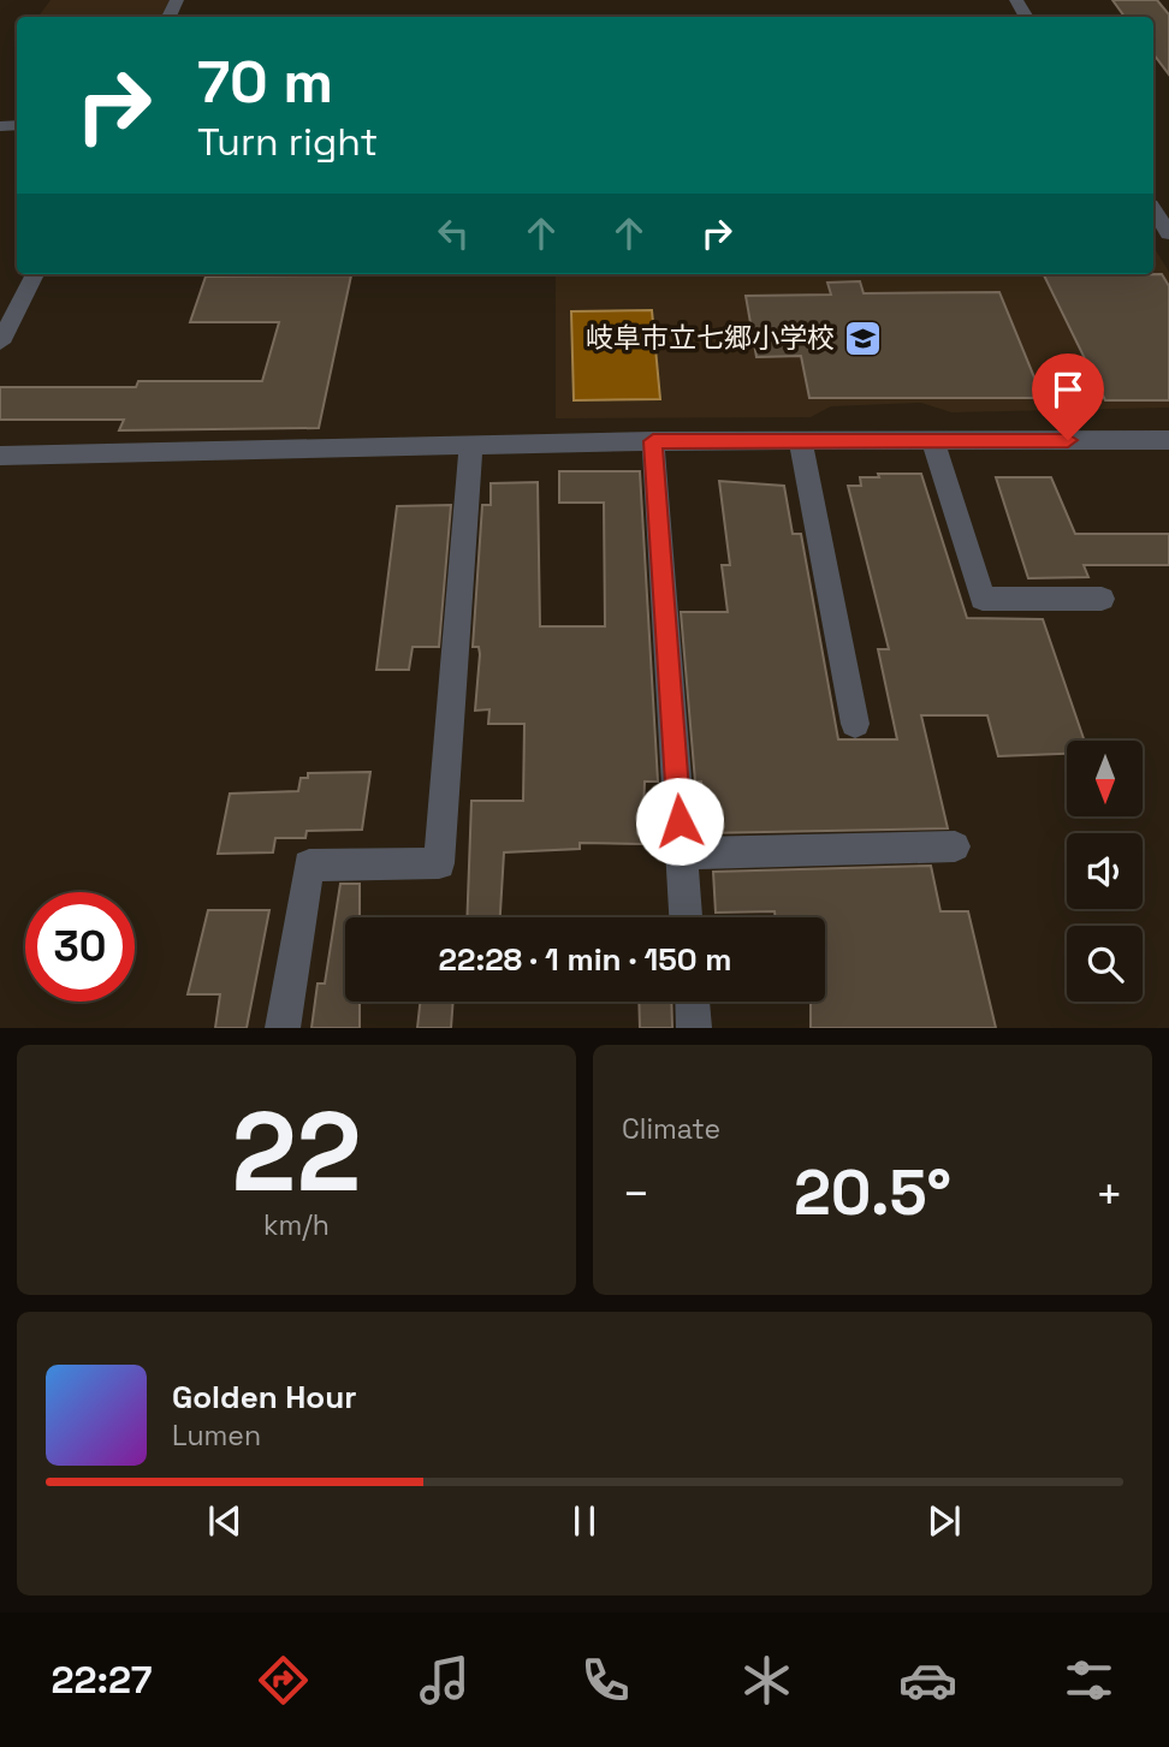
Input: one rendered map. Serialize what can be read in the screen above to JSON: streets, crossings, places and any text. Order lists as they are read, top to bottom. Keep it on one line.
{"places":{"school or university":["岐阜市立七郷小学校"]},"north":"bottom","page":{"turn":["70 m","Turn right"],"limit":"30","trip":"22:28 · 1 min · 150 m","tile":[["22","km/h"],"Climate"],"heat":["−","20.5°","+"],"song":["Golden Hour","Lumen"],"tabs":"22:27"}}
